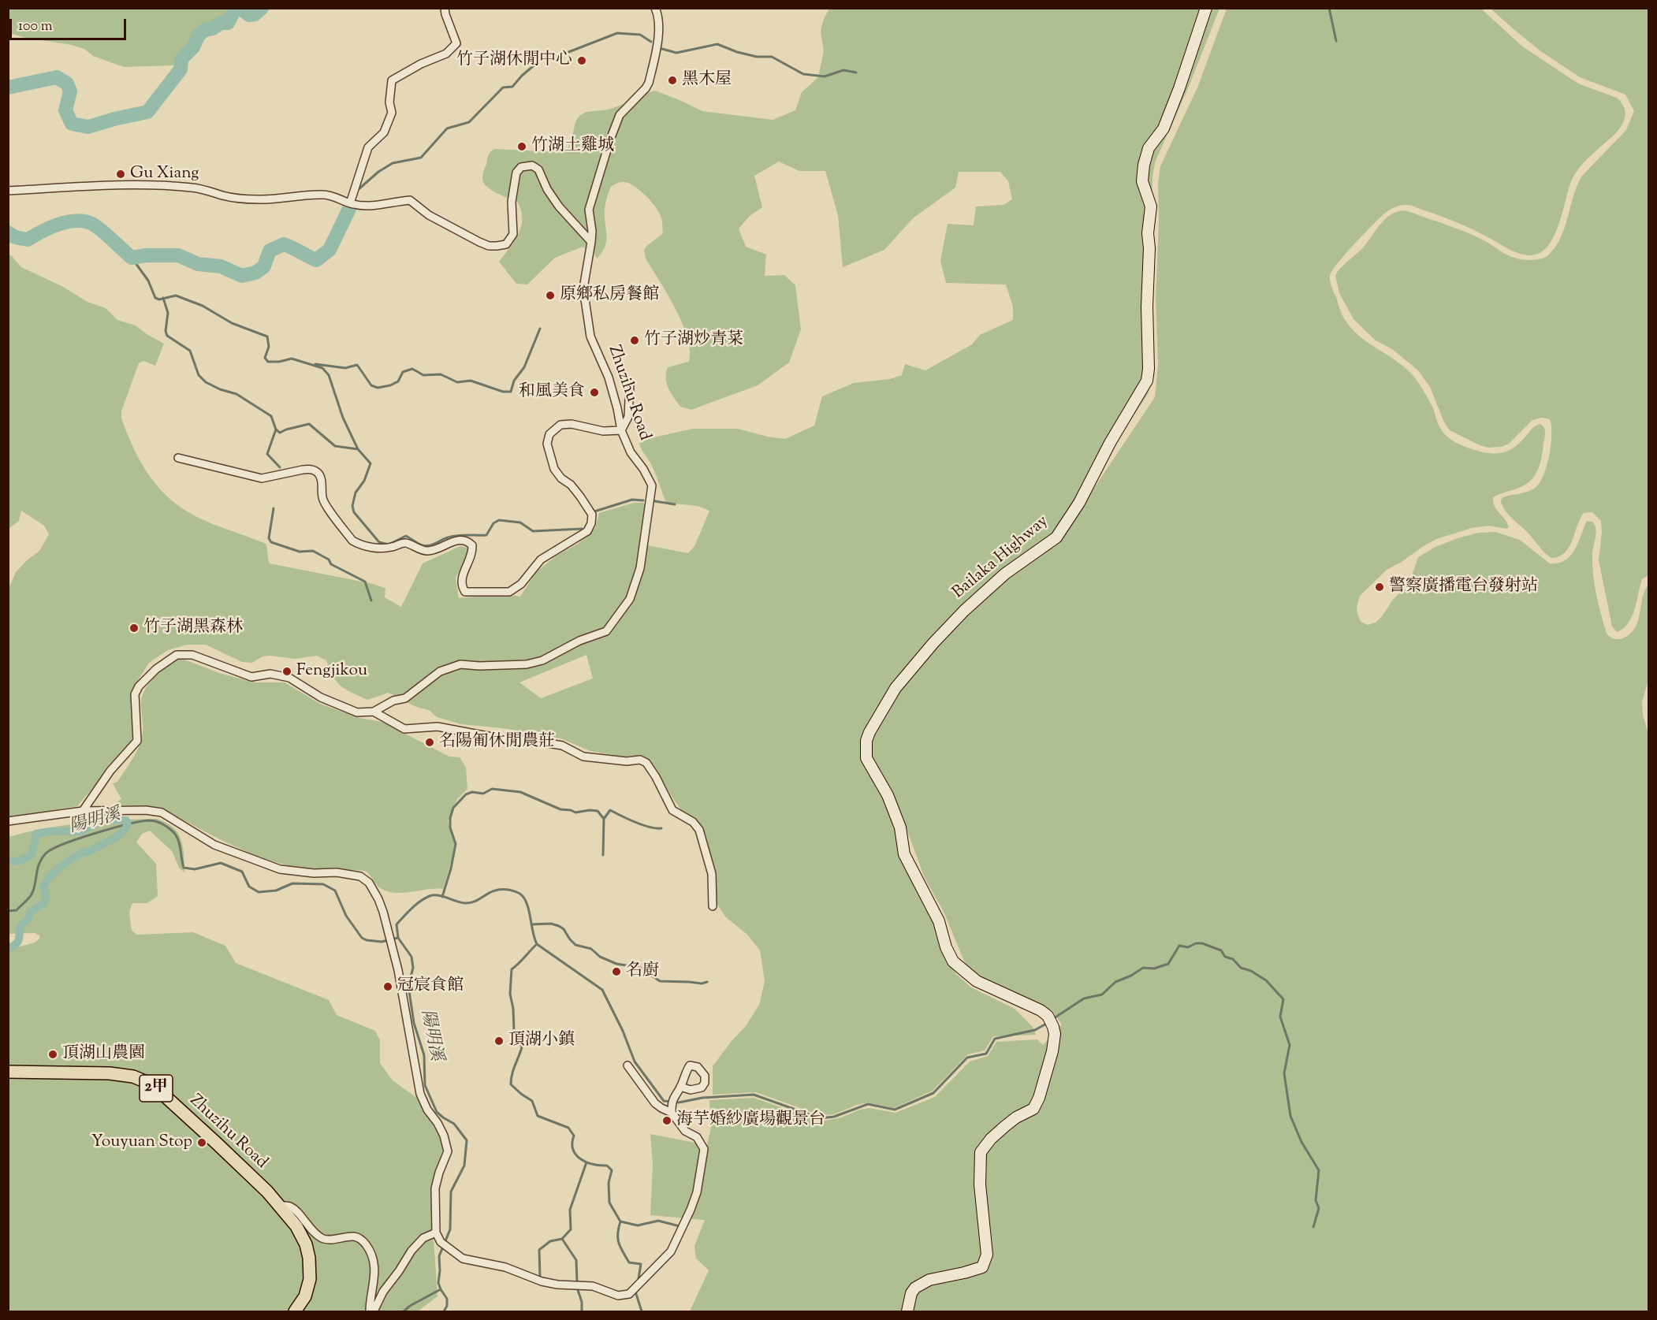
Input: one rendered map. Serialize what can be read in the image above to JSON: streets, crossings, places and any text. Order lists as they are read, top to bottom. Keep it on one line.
{"streets":{"main road":["Zhuzihu Road","Bailaka Highway","2甲"]},"water":["陽明溪"],"places":["竹子湖休閒中心","黑木屋","竹湖土雞城","Gu Xiang","原鄉私房餐館","竹子湖炒青菜","和風美食","警察廣播電台發射站","竹子湖黑森林","Fengjikou","名陽匍休閒農莊","名廚","冠宸食館","頂湖小鎮","頂湖山農園","海芋婚紗廣場觀景台","Youyuan Stop"],"scale_bar":"100 m"}
